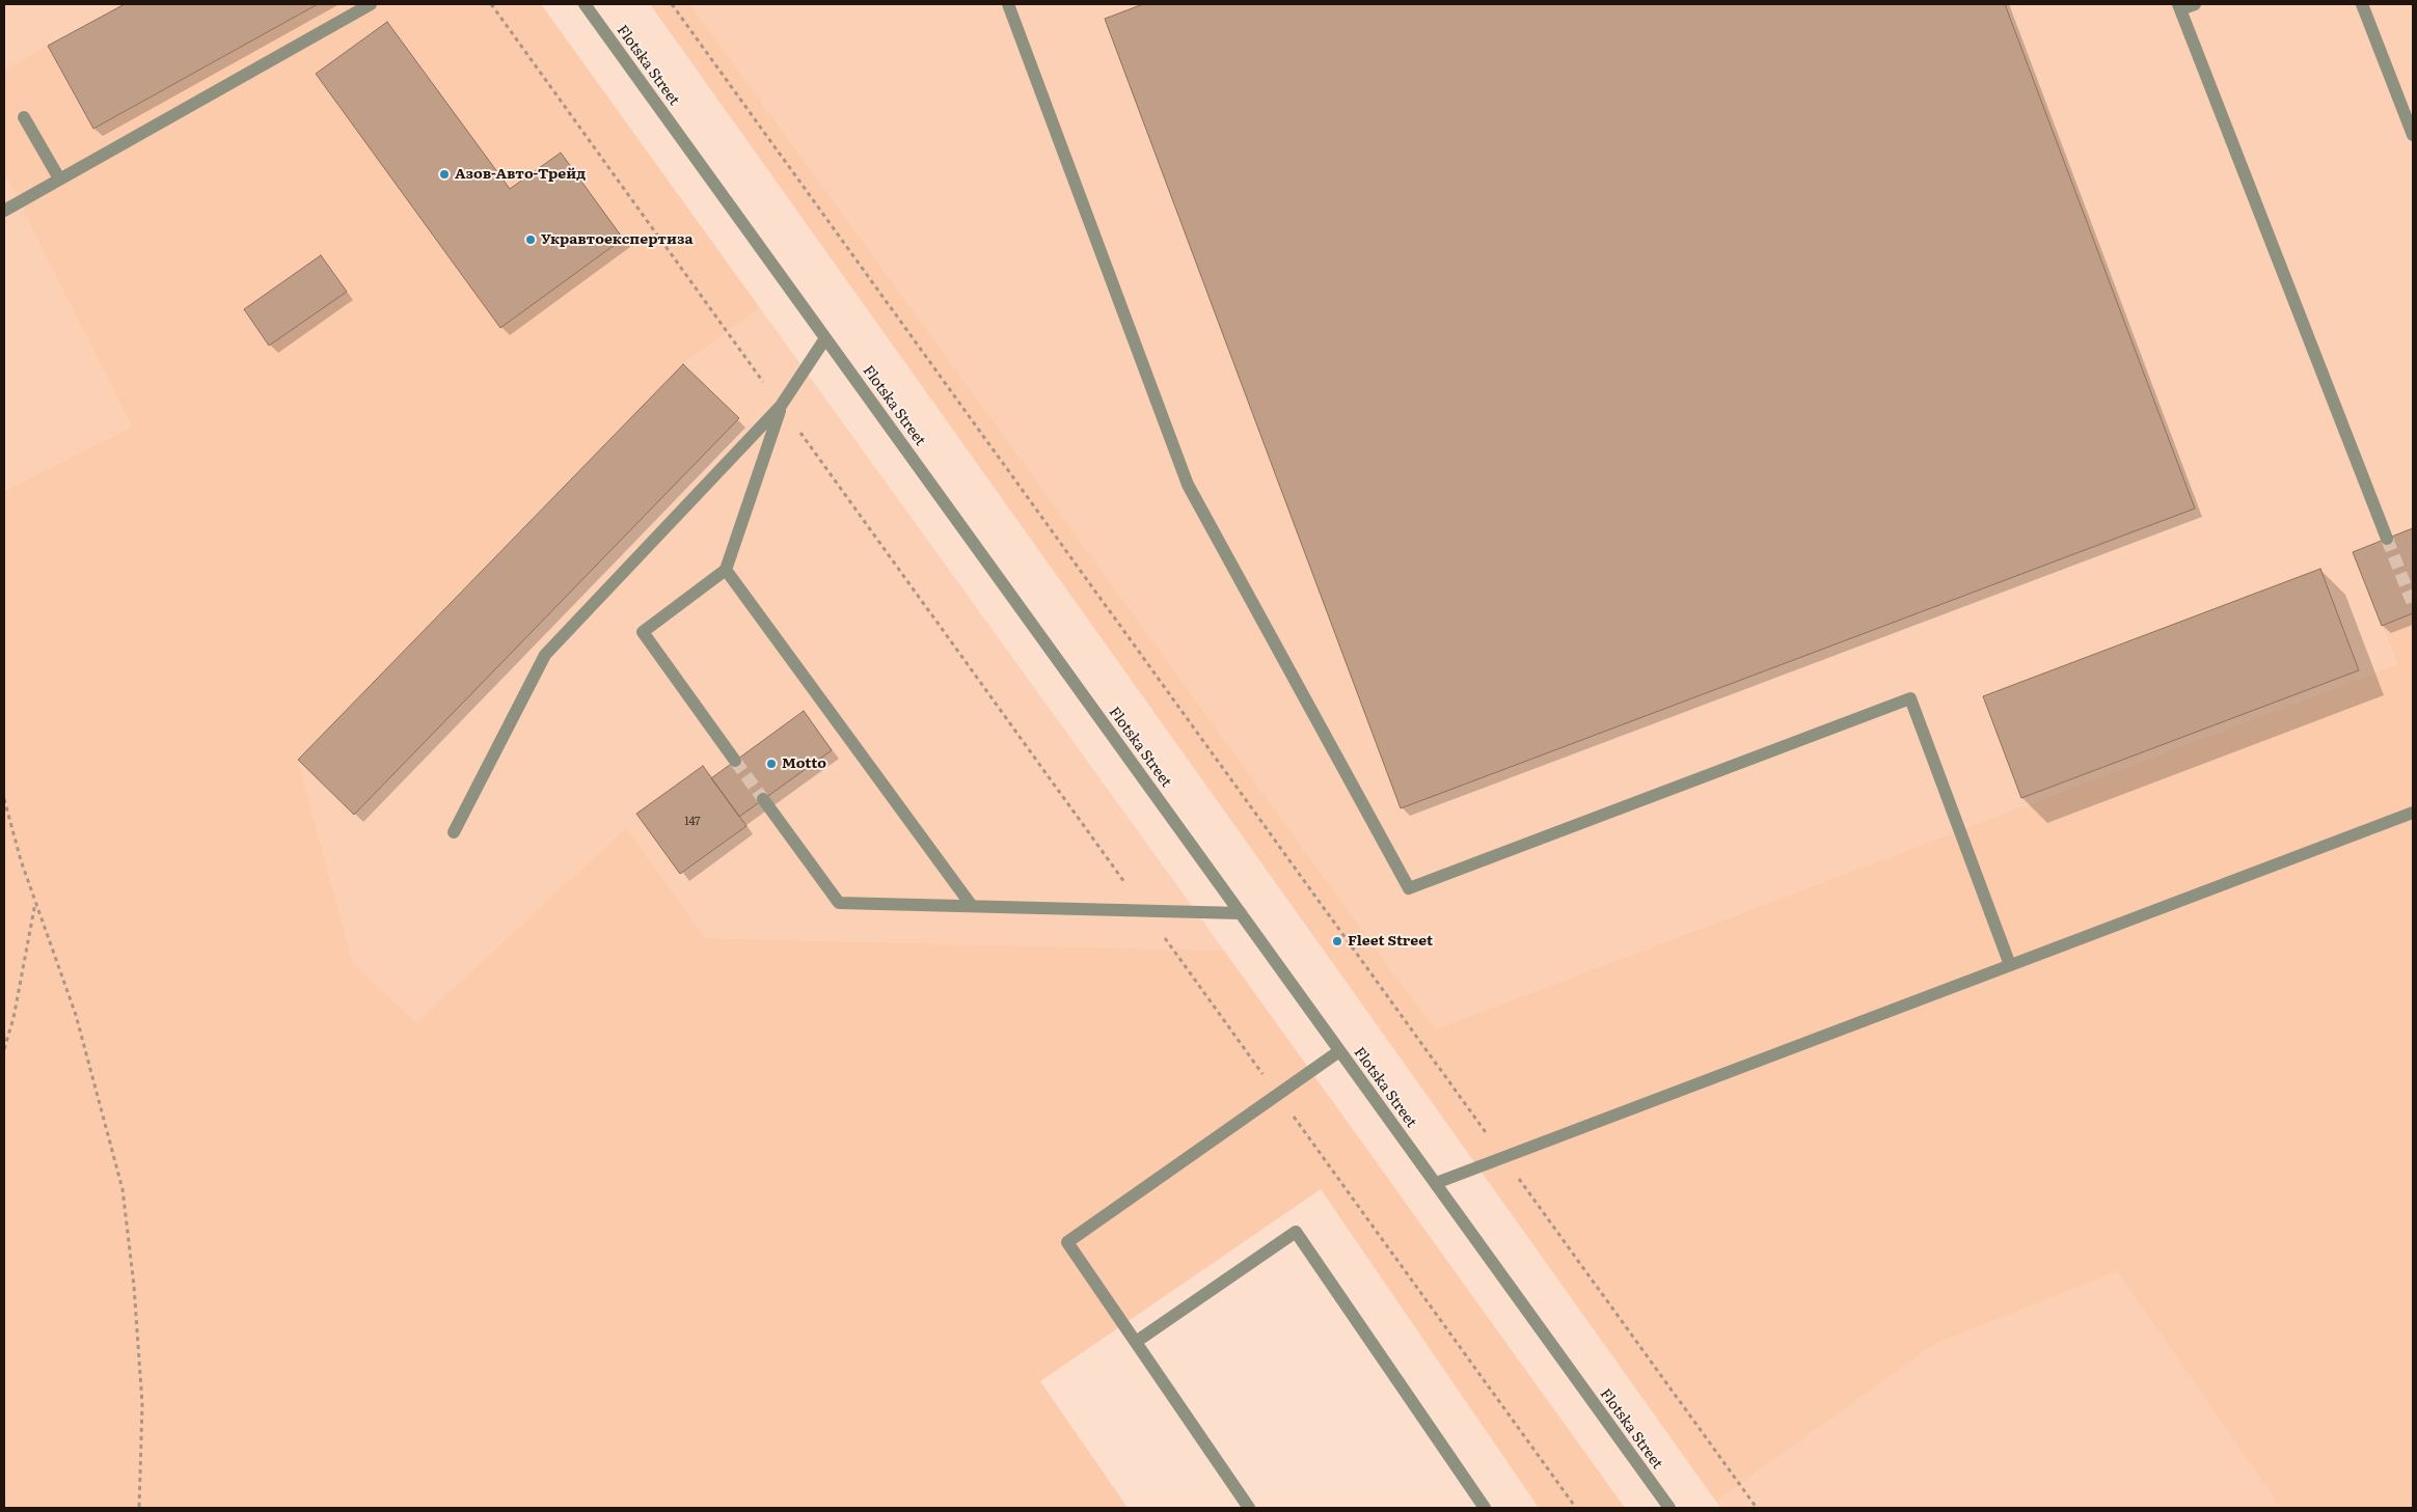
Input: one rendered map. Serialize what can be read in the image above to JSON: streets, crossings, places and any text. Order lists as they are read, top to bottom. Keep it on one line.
{"streets":{"street":["Flotska Street"]},"places":["Азов-Авто-Трейд","Укравтоекспертиза","Motto","Fleet Street"],"house_numbers":["147"]}
